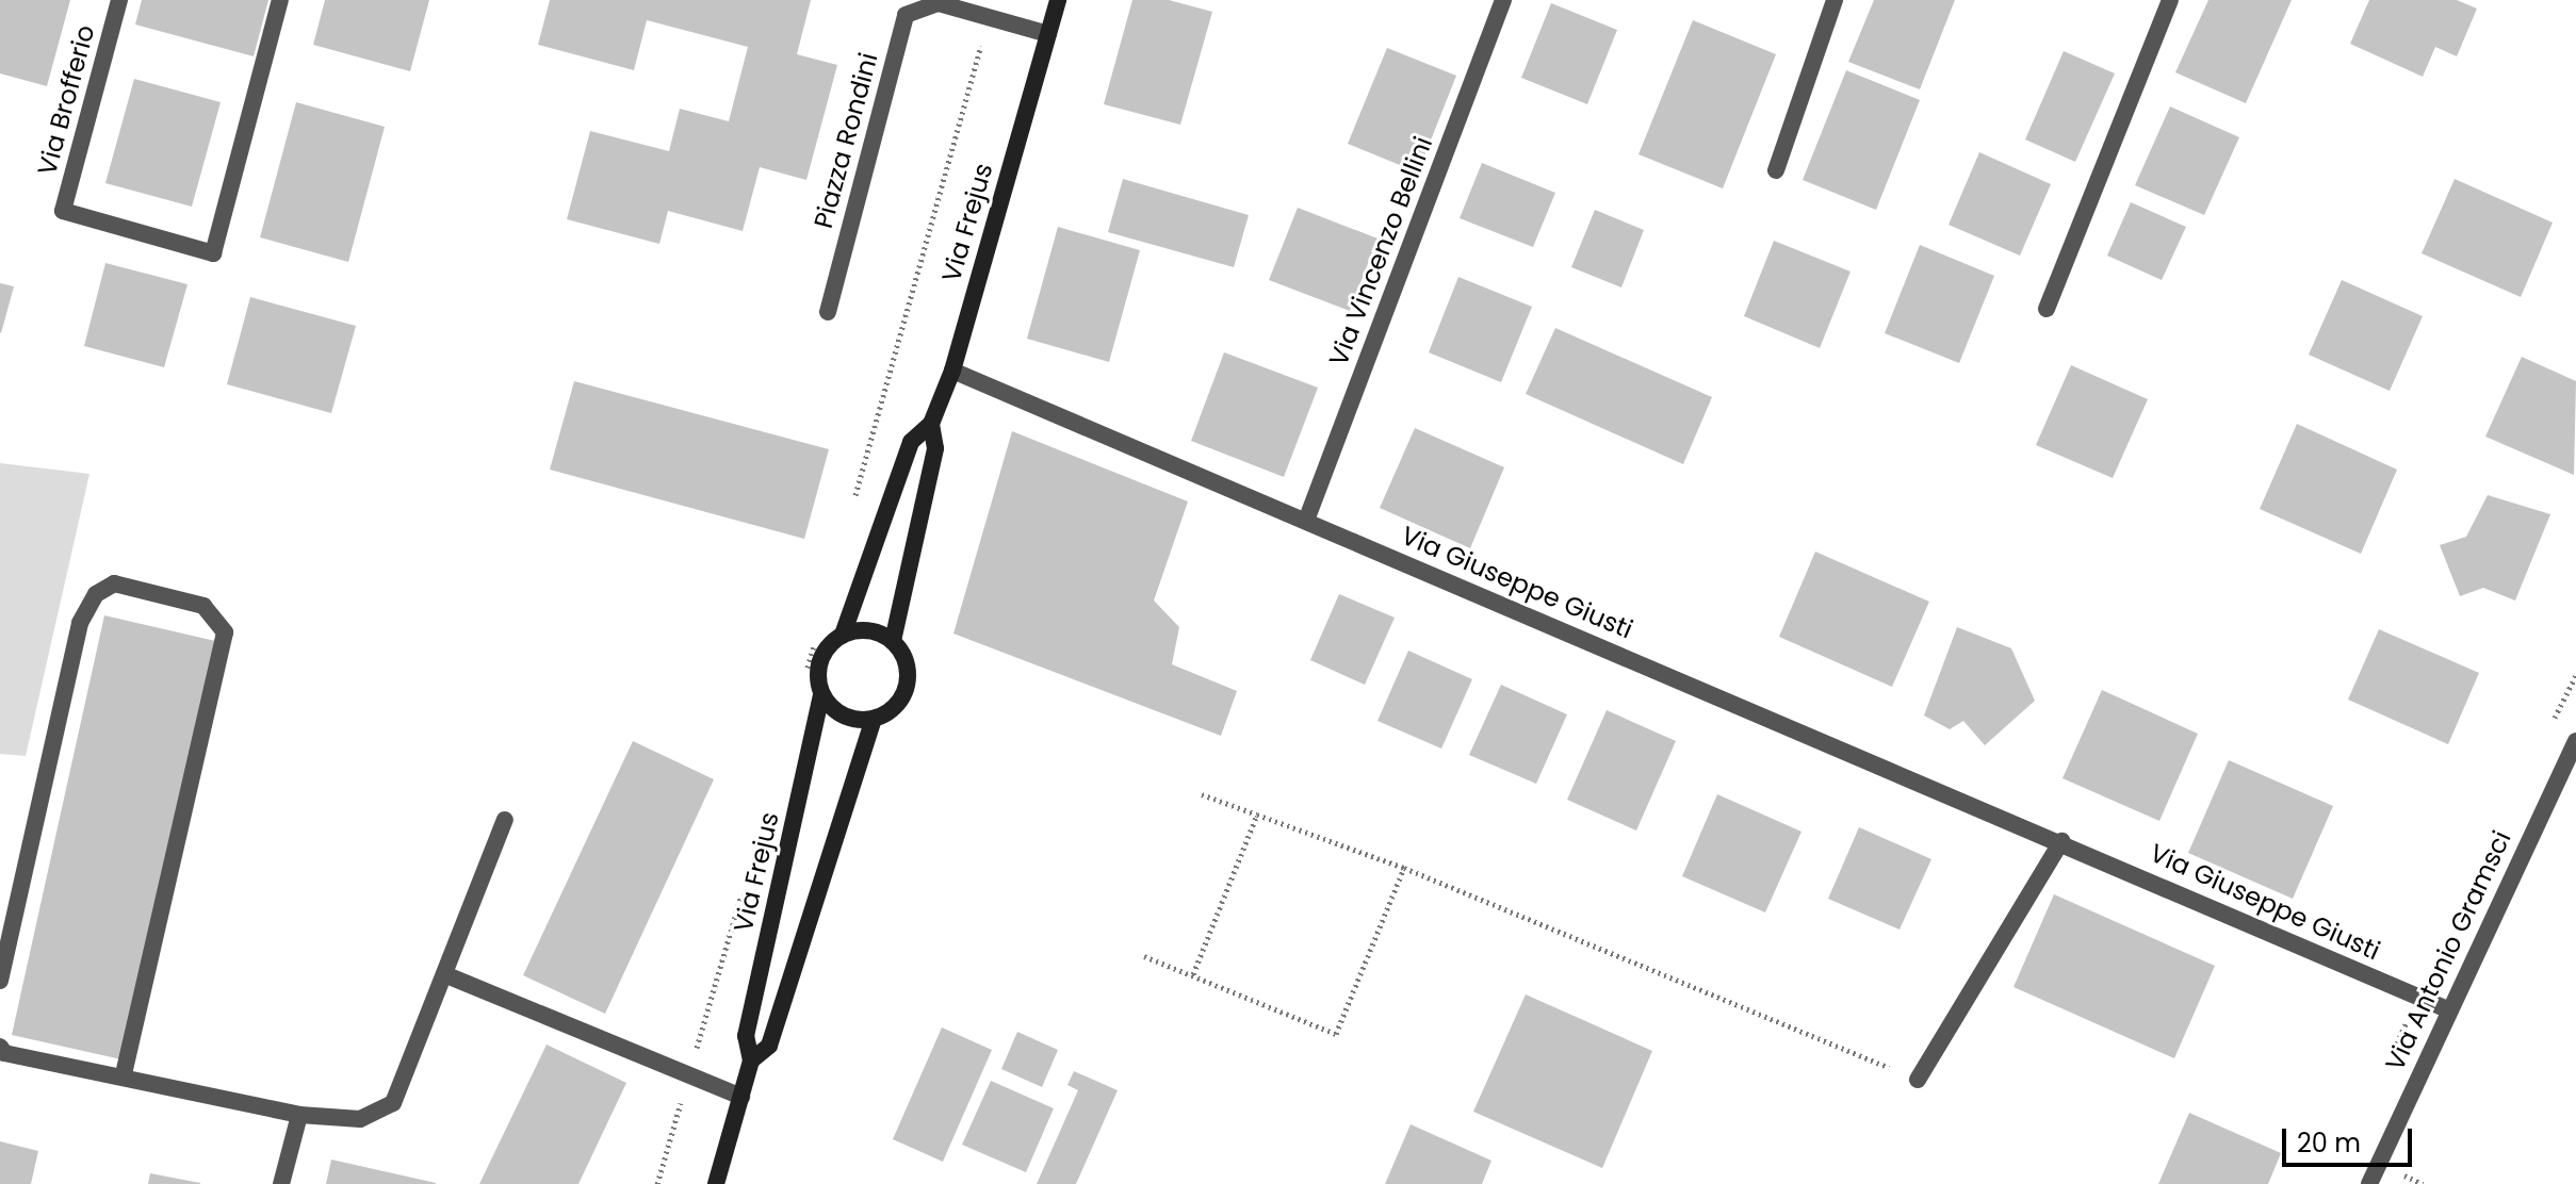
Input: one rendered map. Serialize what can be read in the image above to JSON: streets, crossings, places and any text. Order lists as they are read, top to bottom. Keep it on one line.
{"streets":{"street":["Via Brofferio","Piazza Rondini","Via Frejus","Via Vincenzo Bellini","Via Giuseppe Giusti","Via Antonio Gramsci"]},"crossings":[["Via Frejus","Via Giuseppe Giusti"],["Via Vincenzo Bellini","Via Giuseppe Giusti"],["Via Giuseppe Giusti","Via Antonio Gramsci"]],"scale_bar":"20 m"}
